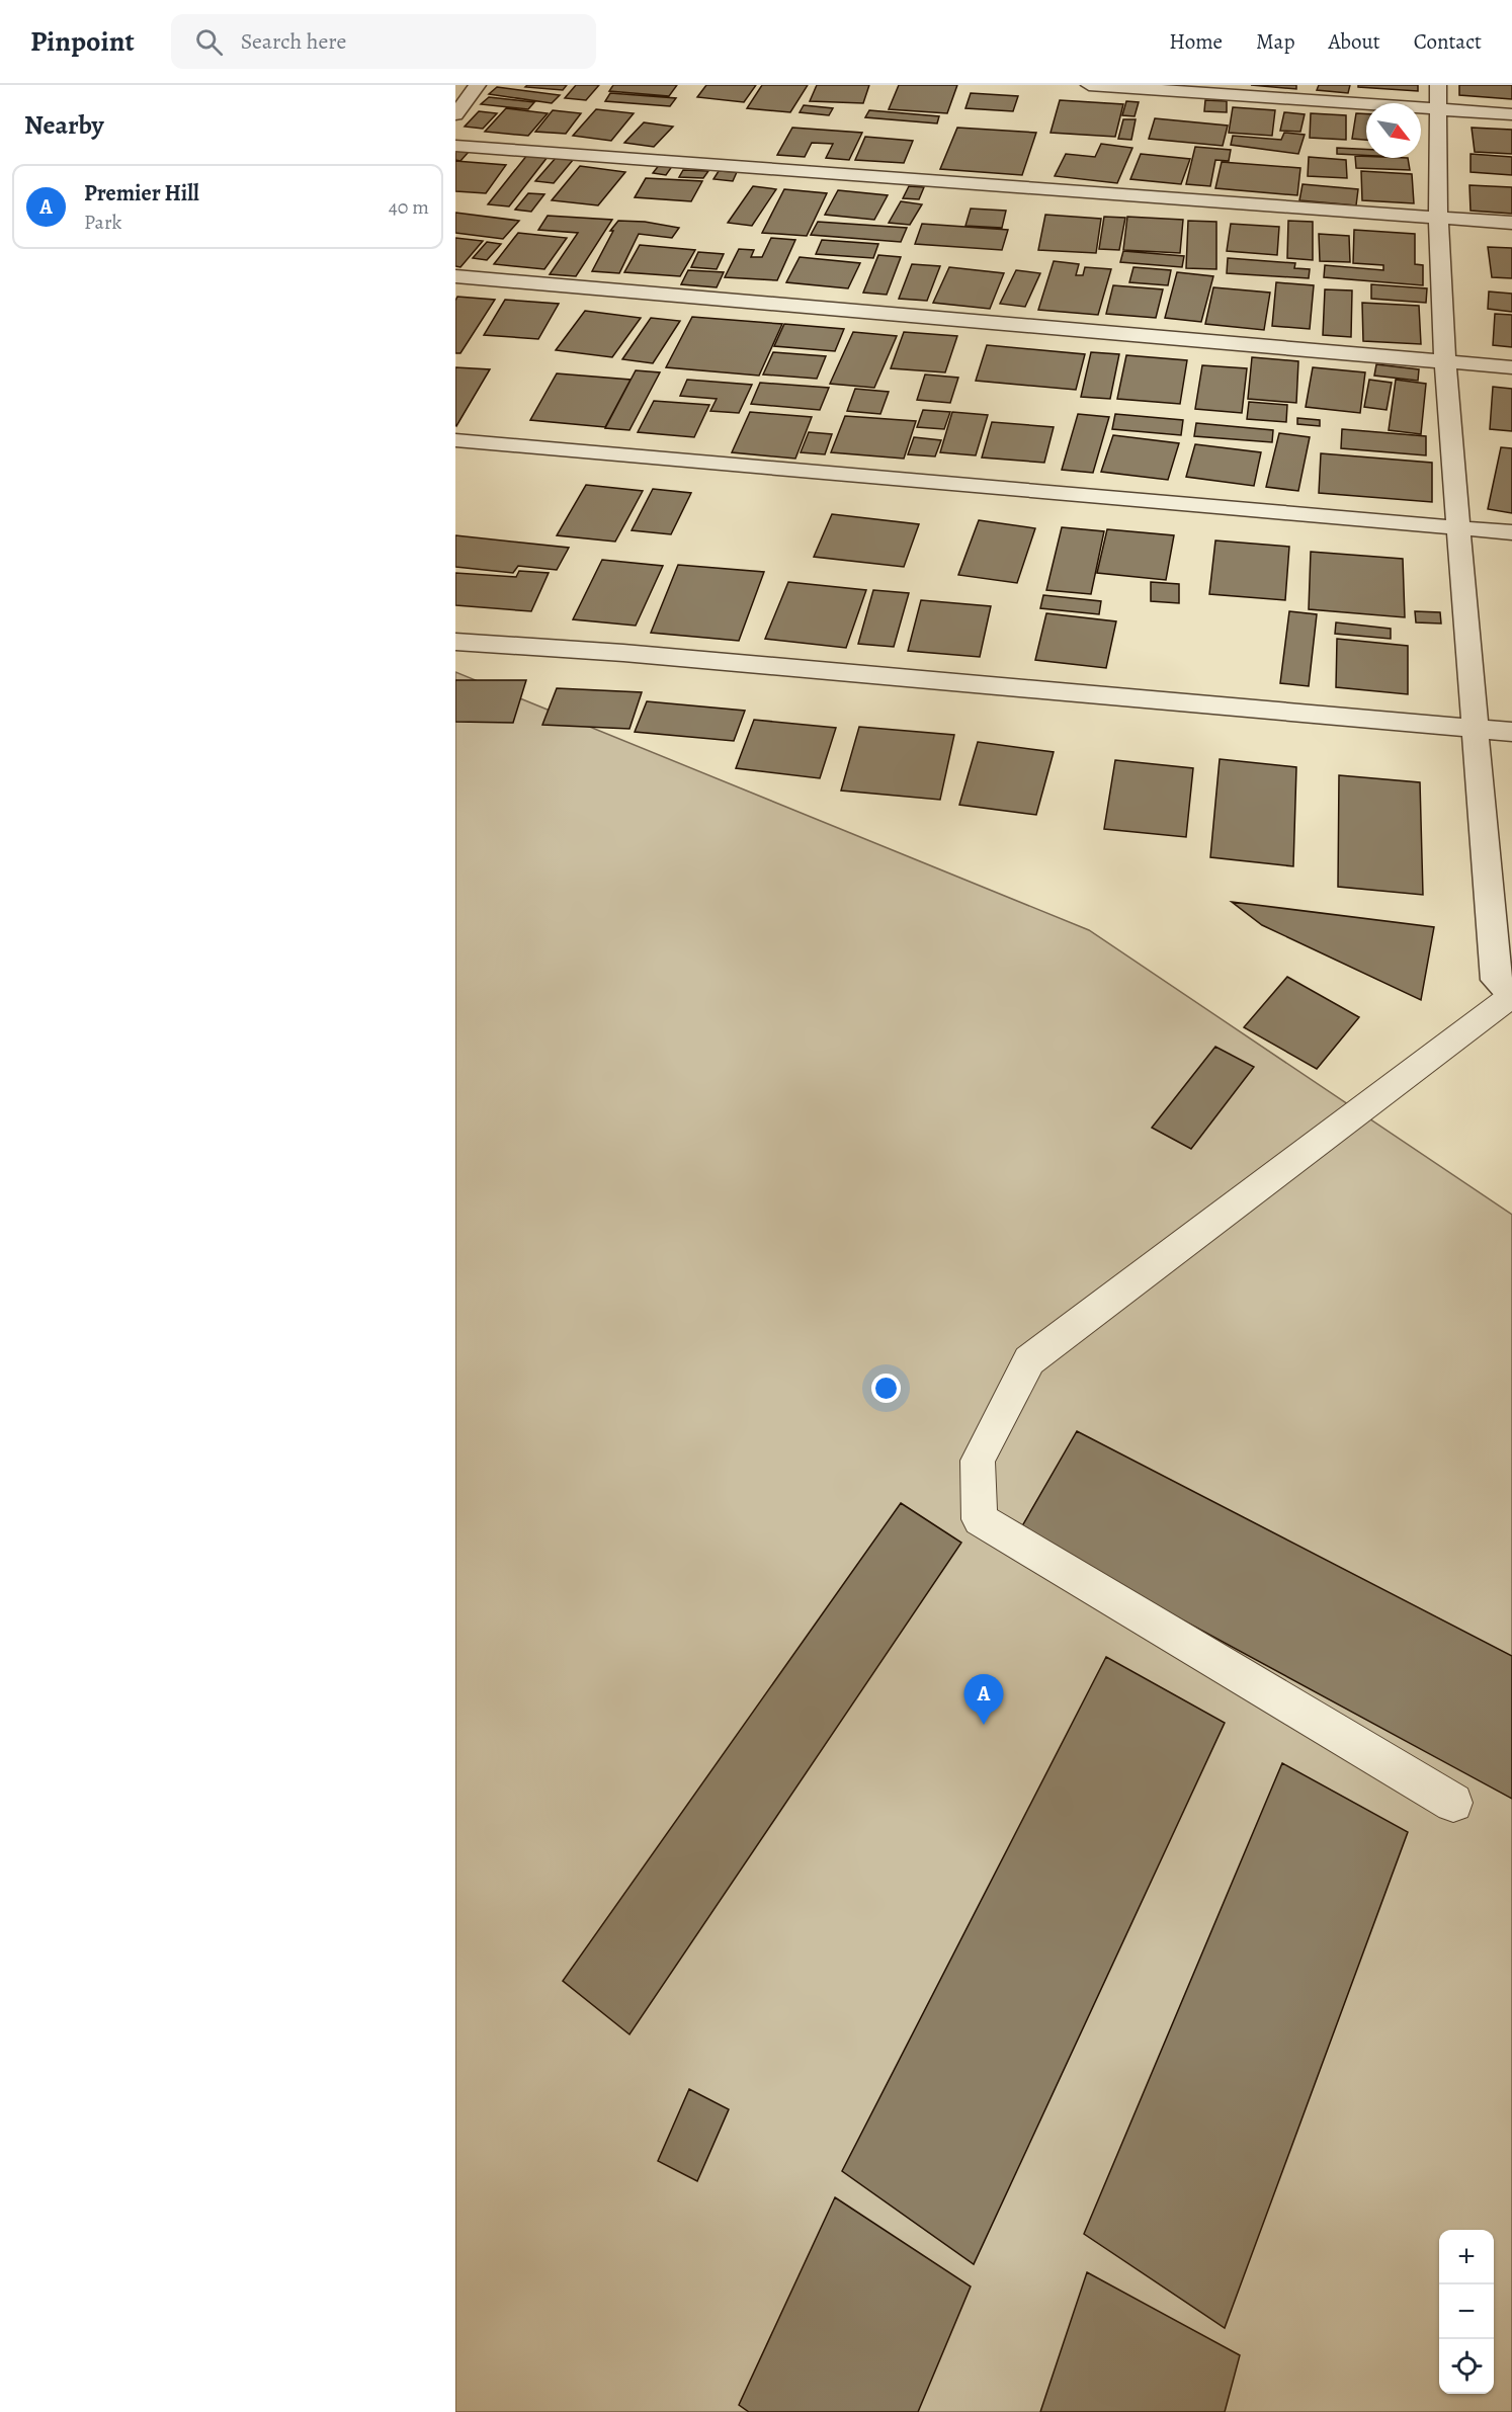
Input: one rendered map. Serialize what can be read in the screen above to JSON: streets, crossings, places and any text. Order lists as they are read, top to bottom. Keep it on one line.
{"north":"bottom right","page":{"header":"Pinpoint","search":"Search here","nav":["Home","Map","About","Contact"],"heading":"Nearby","list":[{"mark":"A","name":"Premier Hill","note":"Park","value":"40 m"}],"pins":"A","map_buttons":["+","−"]}}
